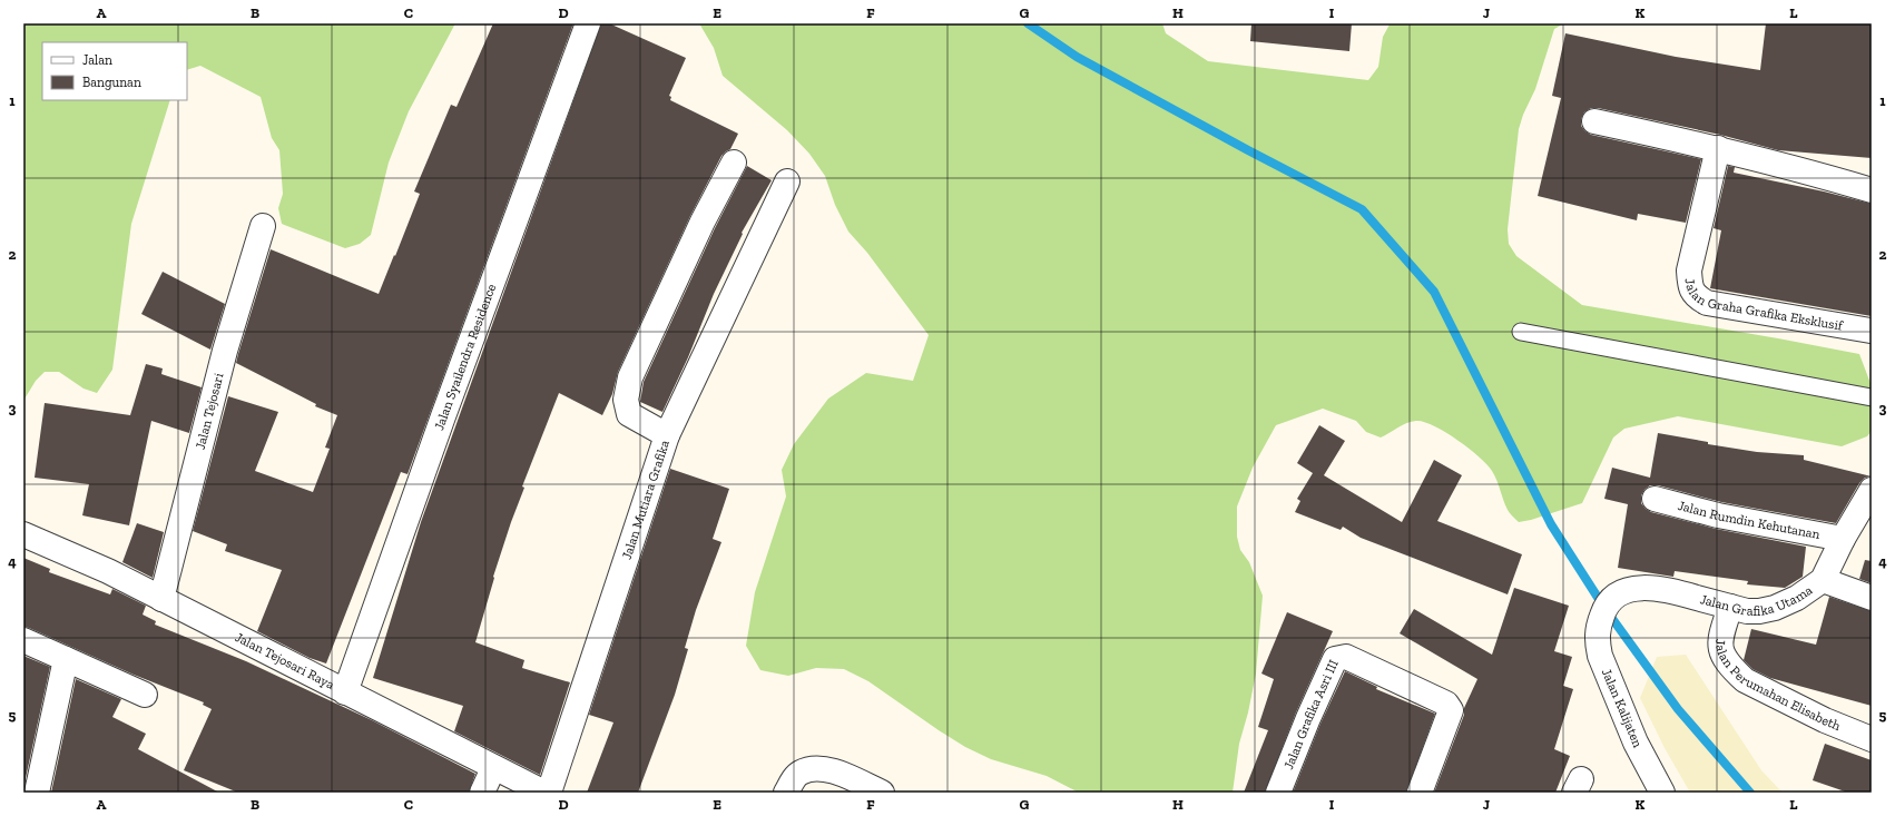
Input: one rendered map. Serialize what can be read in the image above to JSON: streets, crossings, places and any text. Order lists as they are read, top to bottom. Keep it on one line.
{"streets":{"street":["Jalan Graha Grafika Eksklusif","Jalan Syailendra Residence","Jalan Tejosari","Jalan Mutiara Grafika","Jalan Rumdin Kehutanan","Jalan Grafika Utama","Jalan Tejosari Raya","Jalan Perumahan Elisabeth","Jalan Kalijaten","Jalan Grafika Asri III"]},"crossings":[["Jalan Syailendra Residence","Jalan Tejosari Raya"],["Jalan Tejosari","Jalan Tejosari Raya"],["Jalan Rumdin Kehutanan","Jalan Grafika Utama"],["Jalan Grafika Utama","Jalan Perumahan Elisabeth"],["Jalan Grafika Utama","Jalan Kalijaten"]],"legend":["Jalan","Bangunan"],"grid":{"columns":["A","B","C","D","E","F","G","H","I","J","K","L"],"rows":["1","2","3","4","5"]}}
